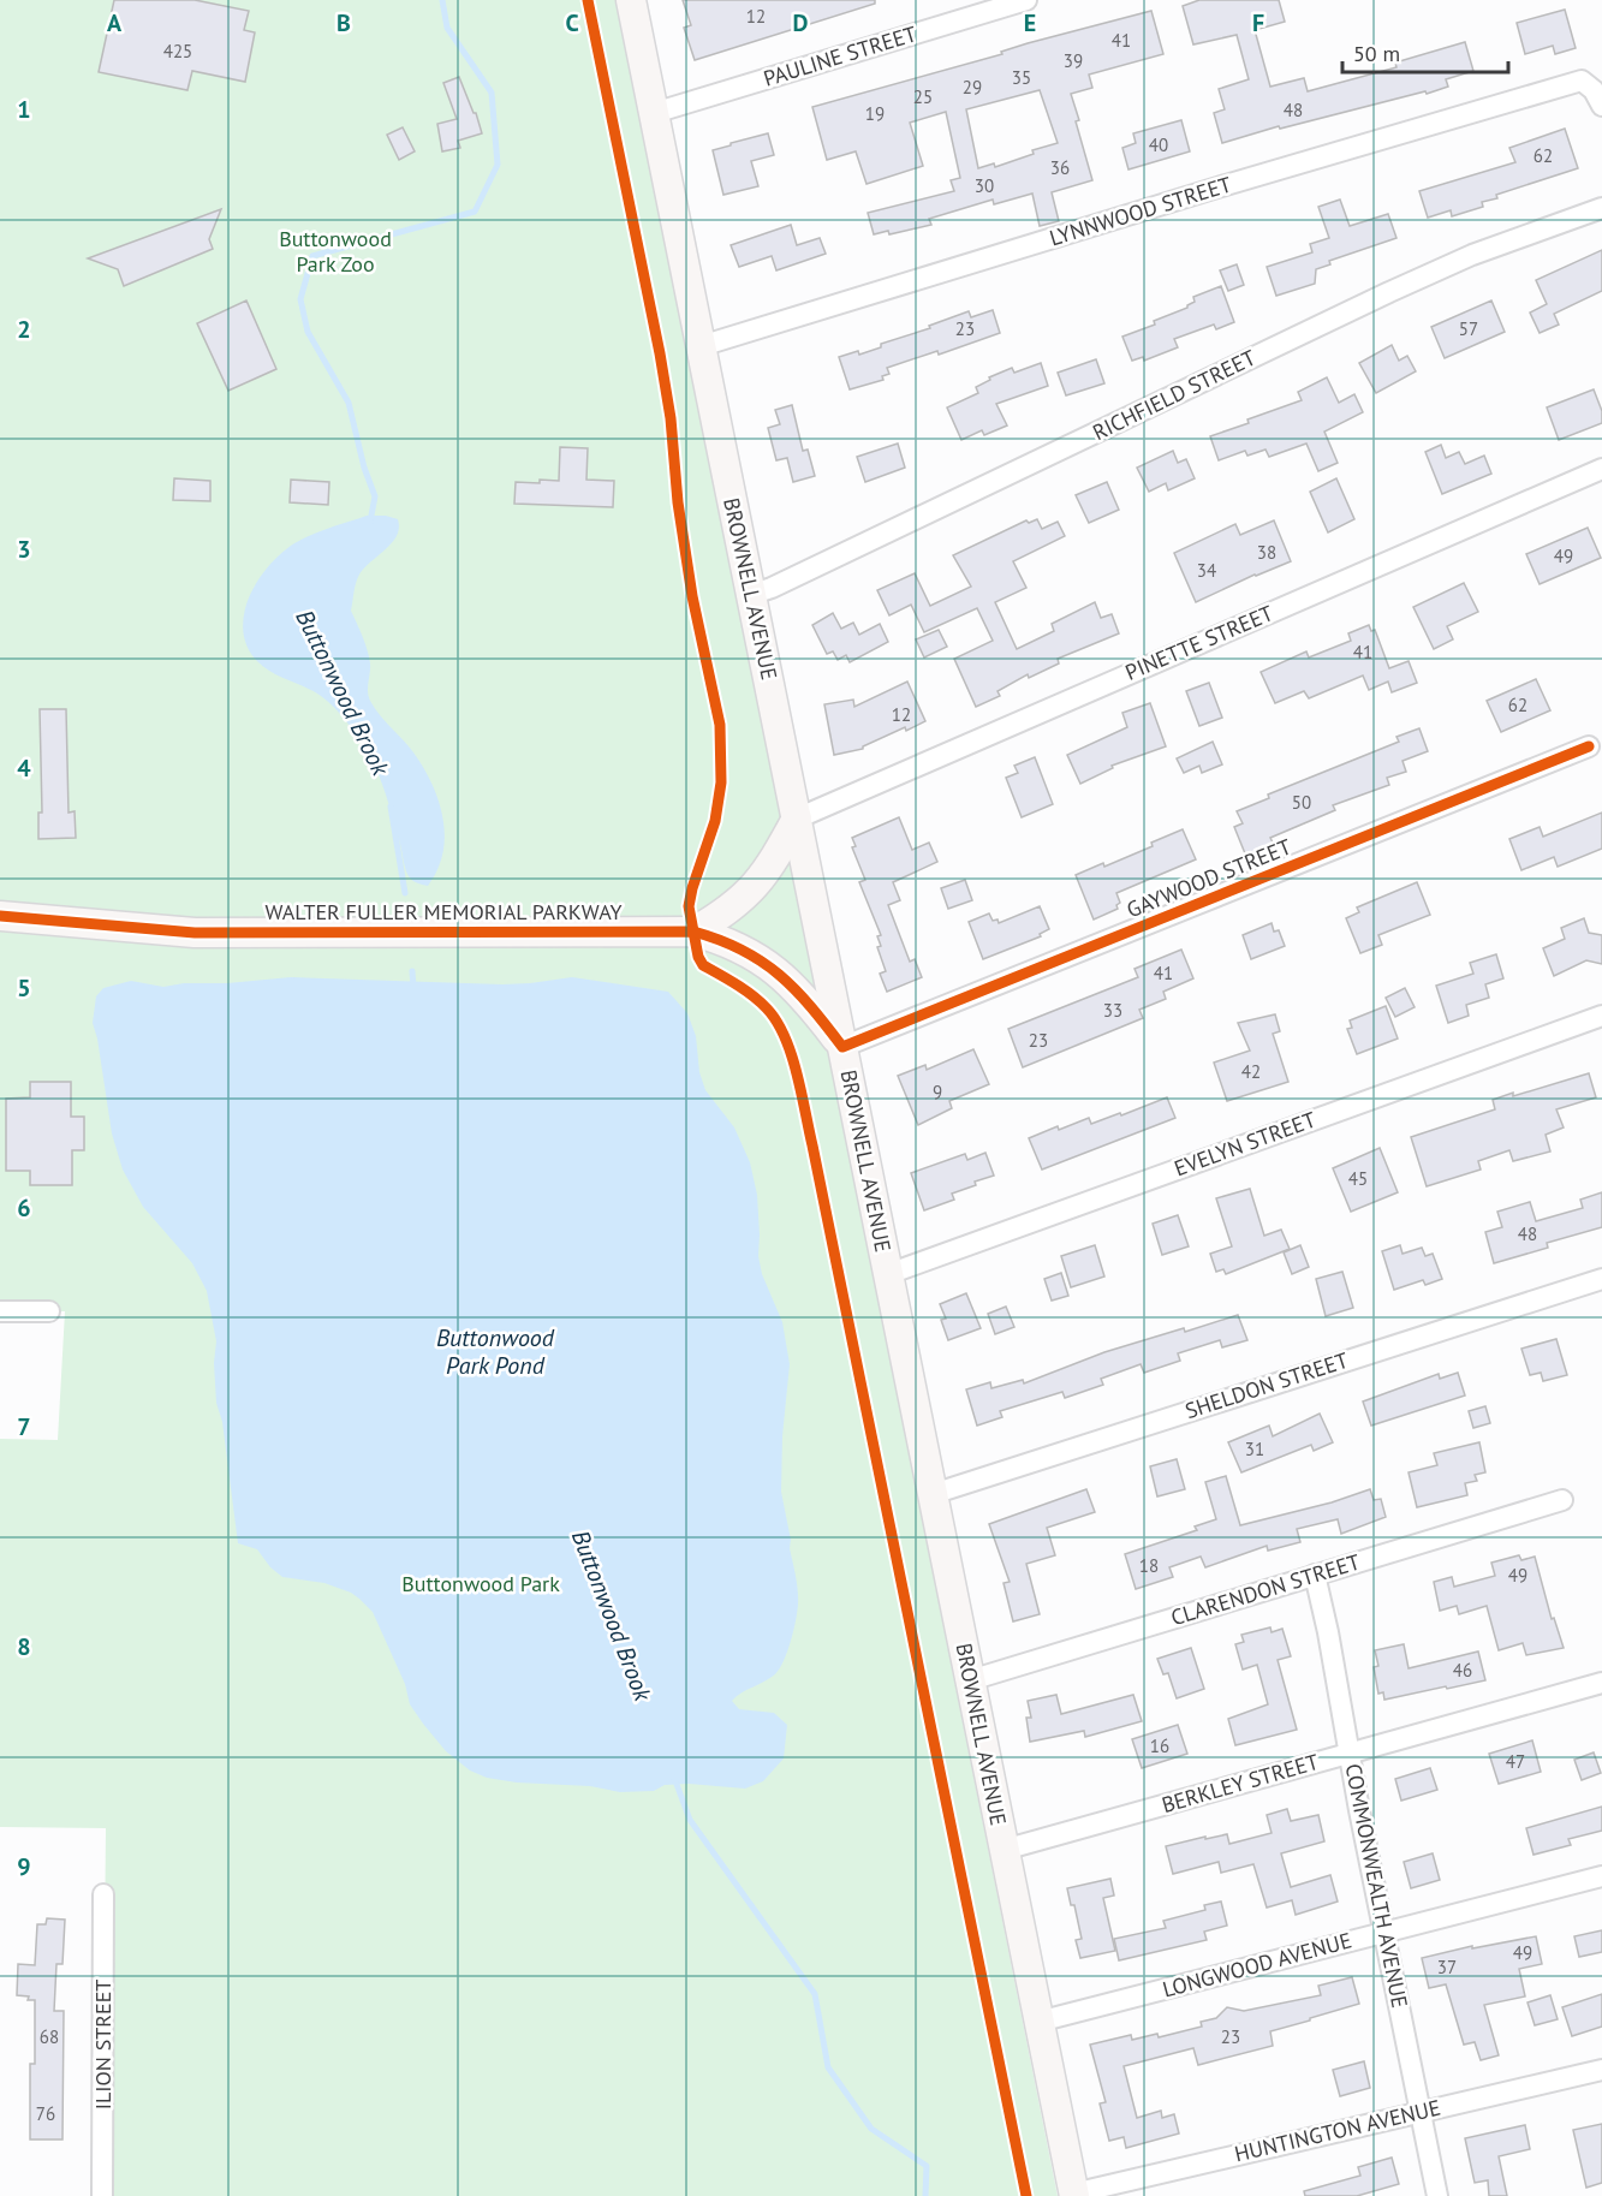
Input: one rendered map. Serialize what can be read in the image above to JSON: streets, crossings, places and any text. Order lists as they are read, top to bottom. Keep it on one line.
{"streets":{"main road":["BROWNELL AVENUE","WALTER FULLER MEMORIAL PARKWAY"],"street":["PAULINE STREET","LYNNWOOD STREET","RICHFIELD STREET","PINETTE STREET","GAYWOOD STREET","EVELYN STREET","SHELDON STREET","CLARENDON STREET","BERKLEY STREET","COMMONWEALTH AVENUE","LONGWOOD AVENUE","ILION STREET","HUNTINGTON AVENUE"]},"crossings":[["PAULINE STREET","BROWNELL AVENUE"],["LYNNWOOD STREET","BROWNELL AVENUE"],["RICHFIELD STREET","BROWNELL AVENUE"],["BROWNELL AVENUE","PINETTE STREET"],["BROWNELL AVENUE","GAYWOOD STREET"],["BROWNELL AVENUE","WALTER FULLER MEMORIAL PARKWAY"],["BROWNELL AVENUE","EVELYN STREET"],["BROWNELL AVENUE","SHELDON STREET"],["BROWNELL AVENUE","CLARENDON STREET"],["BROWNELL AVENUE","BERKLEY STREET"],["BROWNELL AVENUE","LONGWOOD AVENUE"],["BROWNELL AVENUE","HUNTINGTON AVENUE"],["GAYWOOD STREET","WALTER FULLER MEMORIAL PARKWAY"],["CLARENDON STREET","COMMONWEALTH AVENUE"],["BERKLEY STREET","COMMONWEALTH AVENUE"],["COMMONWEALTH AVENUE","LONGWOOD AVENUE"],["COMMONWEALTH AVENUE","HUNTINGTON AVENUE"]],"water":["Buttonwood Brook","Buttonwood Park Pond"],"parks":["Buttonwood Park Zoo","Buttonwood Park"],"house_numbers":["12","41","425","39","35","29","25","48","19","40","62","36","30","23","57","38","49","34","41","62","12","50","41","33","23","42","9","45","48","31","18","49","46","16","47","49","37","68","23","76"],"scale_bar":"50 m","grid":{"columns":["A","B","C","D","E","F"],"rows":["1","2","3","4","5","6","7","8","9"]}}
